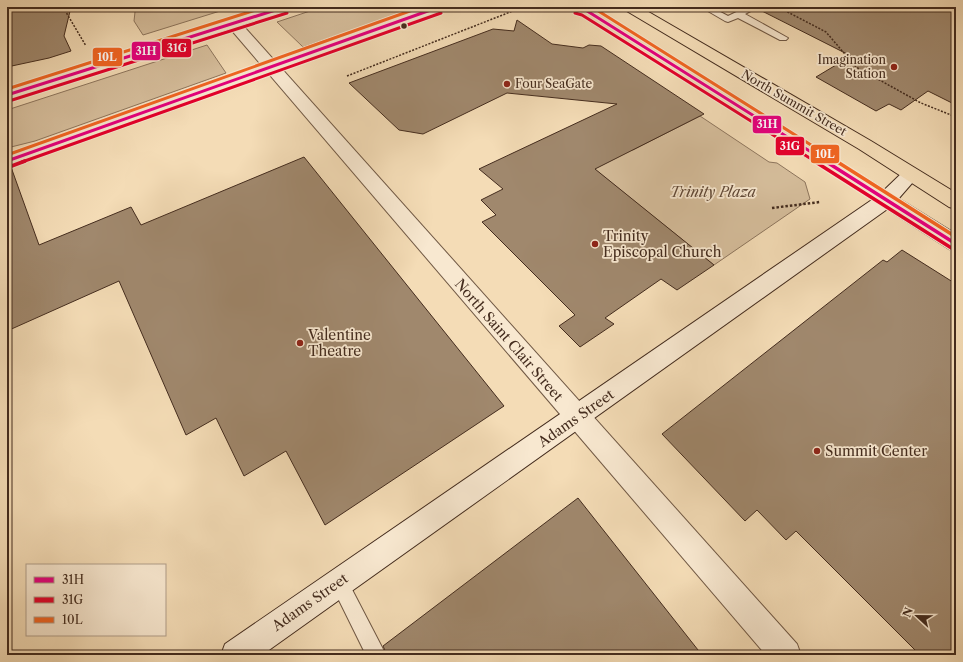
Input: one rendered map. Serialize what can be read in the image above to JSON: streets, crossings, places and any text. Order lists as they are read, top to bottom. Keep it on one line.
{"streets":{"main road":["North Summit Street"],"street":["North Saint Clair Street","Adams Street"]},"crossings":[["North Summit Street","Adams Street"],["North Saint Clair Street","Adams Street"]],"parks":["Trinity Plaza"],"places":["Imagination Station","Four SeaGate","Trinity Episcopal Church","Valentine Theatre","Summit Center"],"lines":["transit line 31H","transit line 10L","transit line 31G"],"legend":["31H","31G","10L"],"north":"left"}
